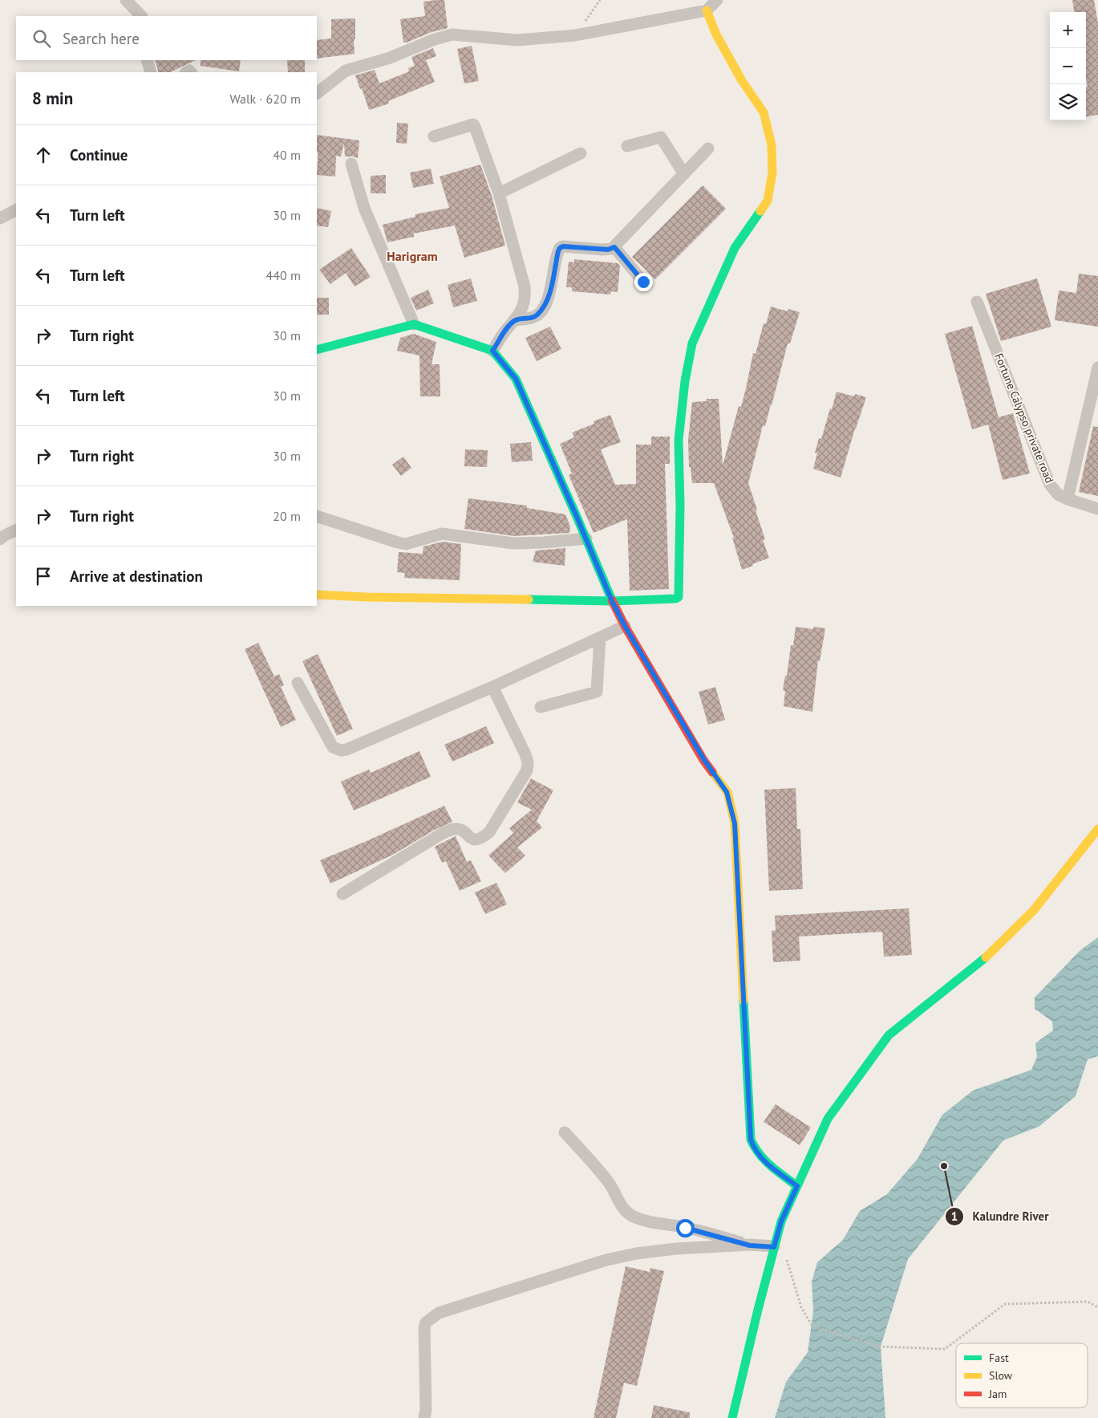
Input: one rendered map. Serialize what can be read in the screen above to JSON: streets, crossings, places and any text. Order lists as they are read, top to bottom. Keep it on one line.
{"streets":{"street":["Fortune Calypso private road"]},"districts":["Harigram"],"places":["Kalundre River"],"legend":["Fast","Slow","Jam"],"page":{"map_buttons":["+","−"],"search":"Search here","heading":["8 min","Walk · 620 m"],"list":[["Continue","40 m"],["Turn left","30 m"],["Turn left","440 m"],["Turn right","30 m"],["Turn left","30 m"],["Turn right","30 m"],["Turn right","20 m"],"Arrive at destination"]}}
